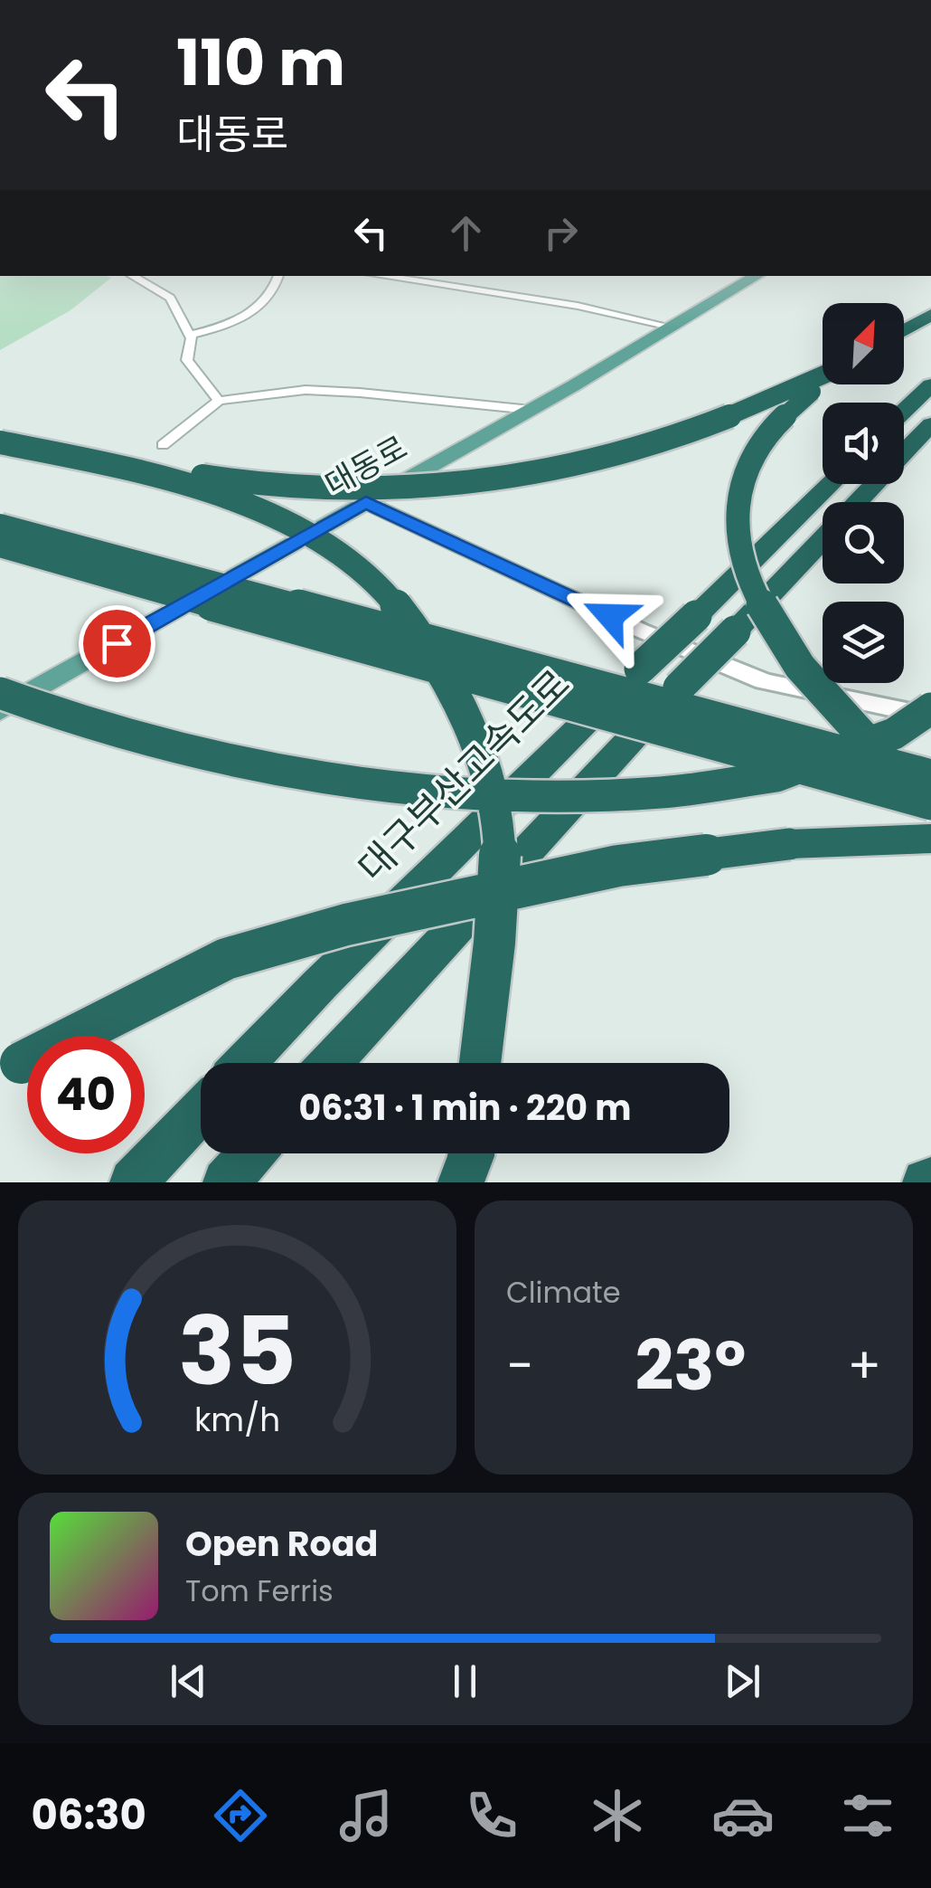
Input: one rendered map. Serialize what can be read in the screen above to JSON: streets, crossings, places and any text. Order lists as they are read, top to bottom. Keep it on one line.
{"streets":{"highway":["대구부산고속도로"],"main road":["대동로"]},"north":"top right","page":{"turn":["110 m","대동로"],"limit":"40","trip":"06:31 · 1 min · 220 m","tile":"Climate","heat":["−","23°","+"],"song":["Open Road","Tom Ferris"],"tabs":"06:30","gauge":["35","km/h"]}}
